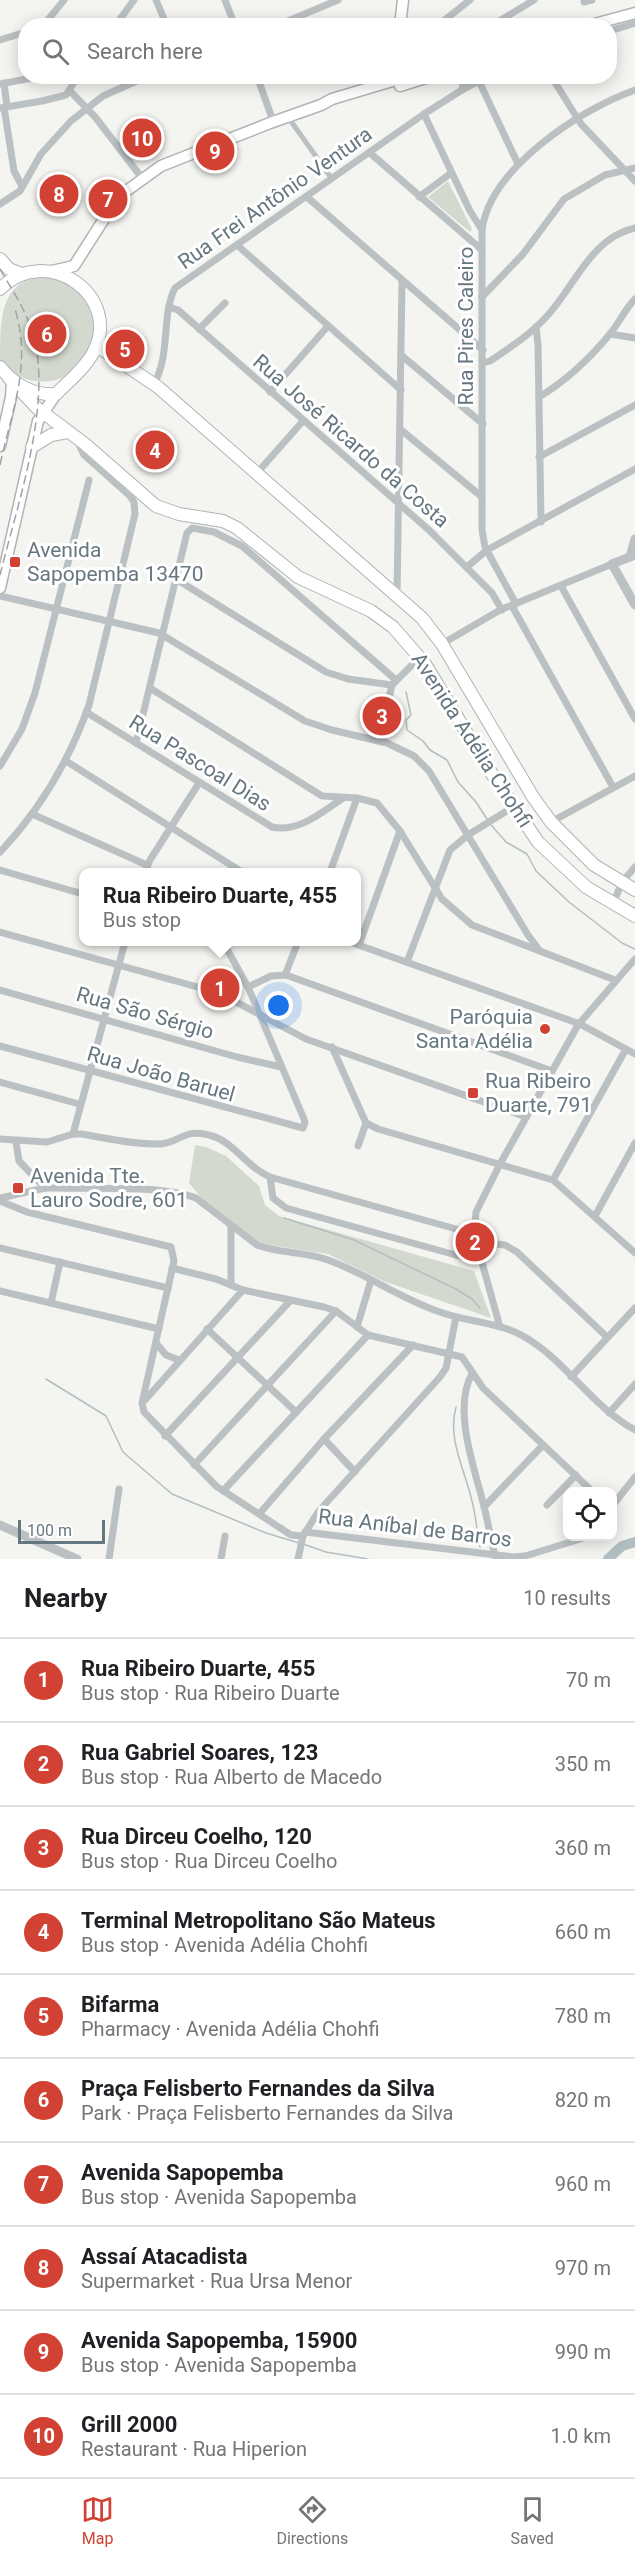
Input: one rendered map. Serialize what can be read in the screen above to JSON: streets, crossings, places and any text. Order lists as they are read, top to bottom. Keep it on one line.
{"streets":{"highway":["Avenida Adélia Chohfi"],"street":["Rua Frei Antônio Ventura","Rua Pires Caleiro","Rua José Ricardo da Costa","Rua Pascoal Dias","Rua São Sérgio","Rua João Baruel","Rua Aníbal de Barros"]},"crossings":[["Rua Frei Antônio Ventura","Rua Pires Caleiro"],["Rua Frei Antônio Ventura","Rua José Ricardo da Costa"],["Rua Frei Antônio Ventura","Avenida Adélia Chohfi"],["Rua São Sérgio","Rua João Baruel"]],"places":{"transit":["Avenida Sapopemba 13470","Rua Ribeiro Duarte, 791","Avenida Tte. Lauro Sodre, 601"],"other":["Paróquia Santa Adélia"]},"scale_bar":"100 m","page":{"search":"Search here","pins":["10","9","8","7","6","5","4","3","1","2"],"popup":["Rua Ribeiro Duarte, 455","Bus stop"],"scale":"100 m","heading":["Nearby","10 results"],"list":[{"mark":"1","name":"Rua Ribeiro Duarte, 455","note":"Bus stop · Rua Ribeiro Duarte","value":"70 m"},{"mark":"2","name":"Rua Gabriel Soares, 123","note":"Bus stop · Rua Alberto de Macedo","value":"350 m"},{"mark":"3","name":"Rua Dirceu Coelho, 120","note":"Bus stop · Rua Dirceu Coelho","value":"360 m"},{"mark":"4","name":"Terminal Metropolitano São Mateus","note":"Bus stop · Avenida Adélia Chohfi","value":"660 m"},{"mark":"5","name":"Bifarma","note":"Pharmacy · Avenida Adélia Chohfi","value":"780 m"},{"mark":"6","name":"Praça Felisberto Fernandes da Silva","note":"Park · Praça Felisberto Fernandes da Silva","value":"820 m"},{"mark":"7","name":"Avenida Sapopemba","note":"Bus stop · Avenida Sapopemba","value":"960 m"},{"mark":"8","name":"Assaí Atacadista","note":"Supermarket · Rua Ursa Menor","value":"970 m"},{"mark":"9","name":"Avenida Sapopemba, 15900","note":"Bus stop · Avenida Sapopemba","value":"990 m"},{"mark":"10","name":"Grill 2000","note":"Restaurant · Rua Hiperion","value":"1.0 km"}],"nav":["Map","Directions","Saved"]}}
